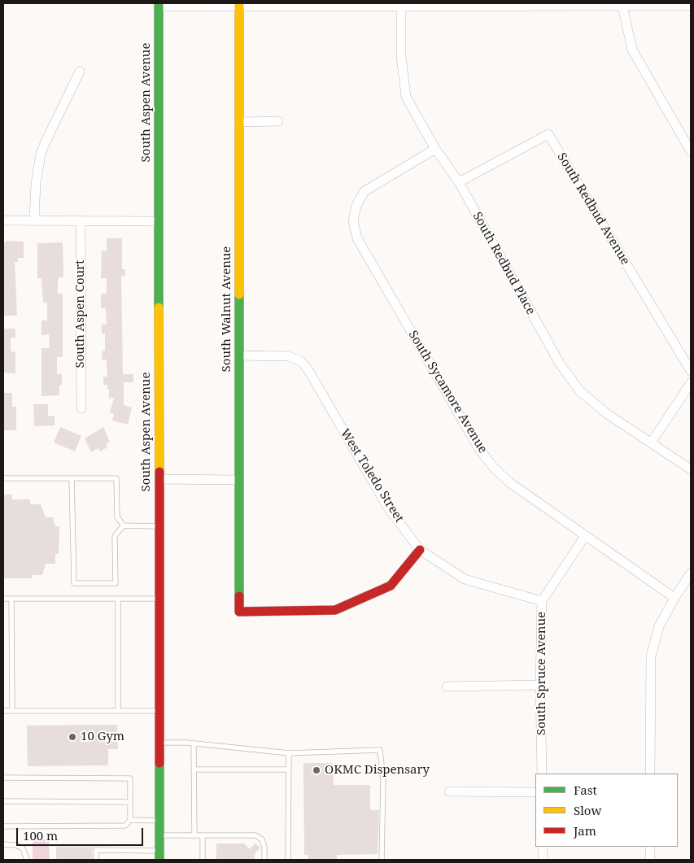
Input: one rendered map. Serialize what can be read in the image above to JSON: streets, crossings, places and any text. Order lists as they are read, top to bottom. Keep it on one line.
{"streets":{"main road":["South Aspen Avenue","South Walnut Avenue"],"street":["South Redbud Avenue","South Redbud Place","South Aspen Court","South Sycamore Avenue","West Toledo Street","South Spruce Avenue"]},"crossings":[["South Redbud Avenue","South Redbud Place"],["South Redbud Place","South Sycamore Avenue"],["South Walnut Avenue","West Toledo Street"],["South Sycamore Avenue","South Spruce Avenue"],["West Toledo Street","South Spruce Avenue"]],"places":["10 Gym","OKMC Dispensary"],"legend":["Fast","Slow","Jam"],"scale_bar":"100 m"}
